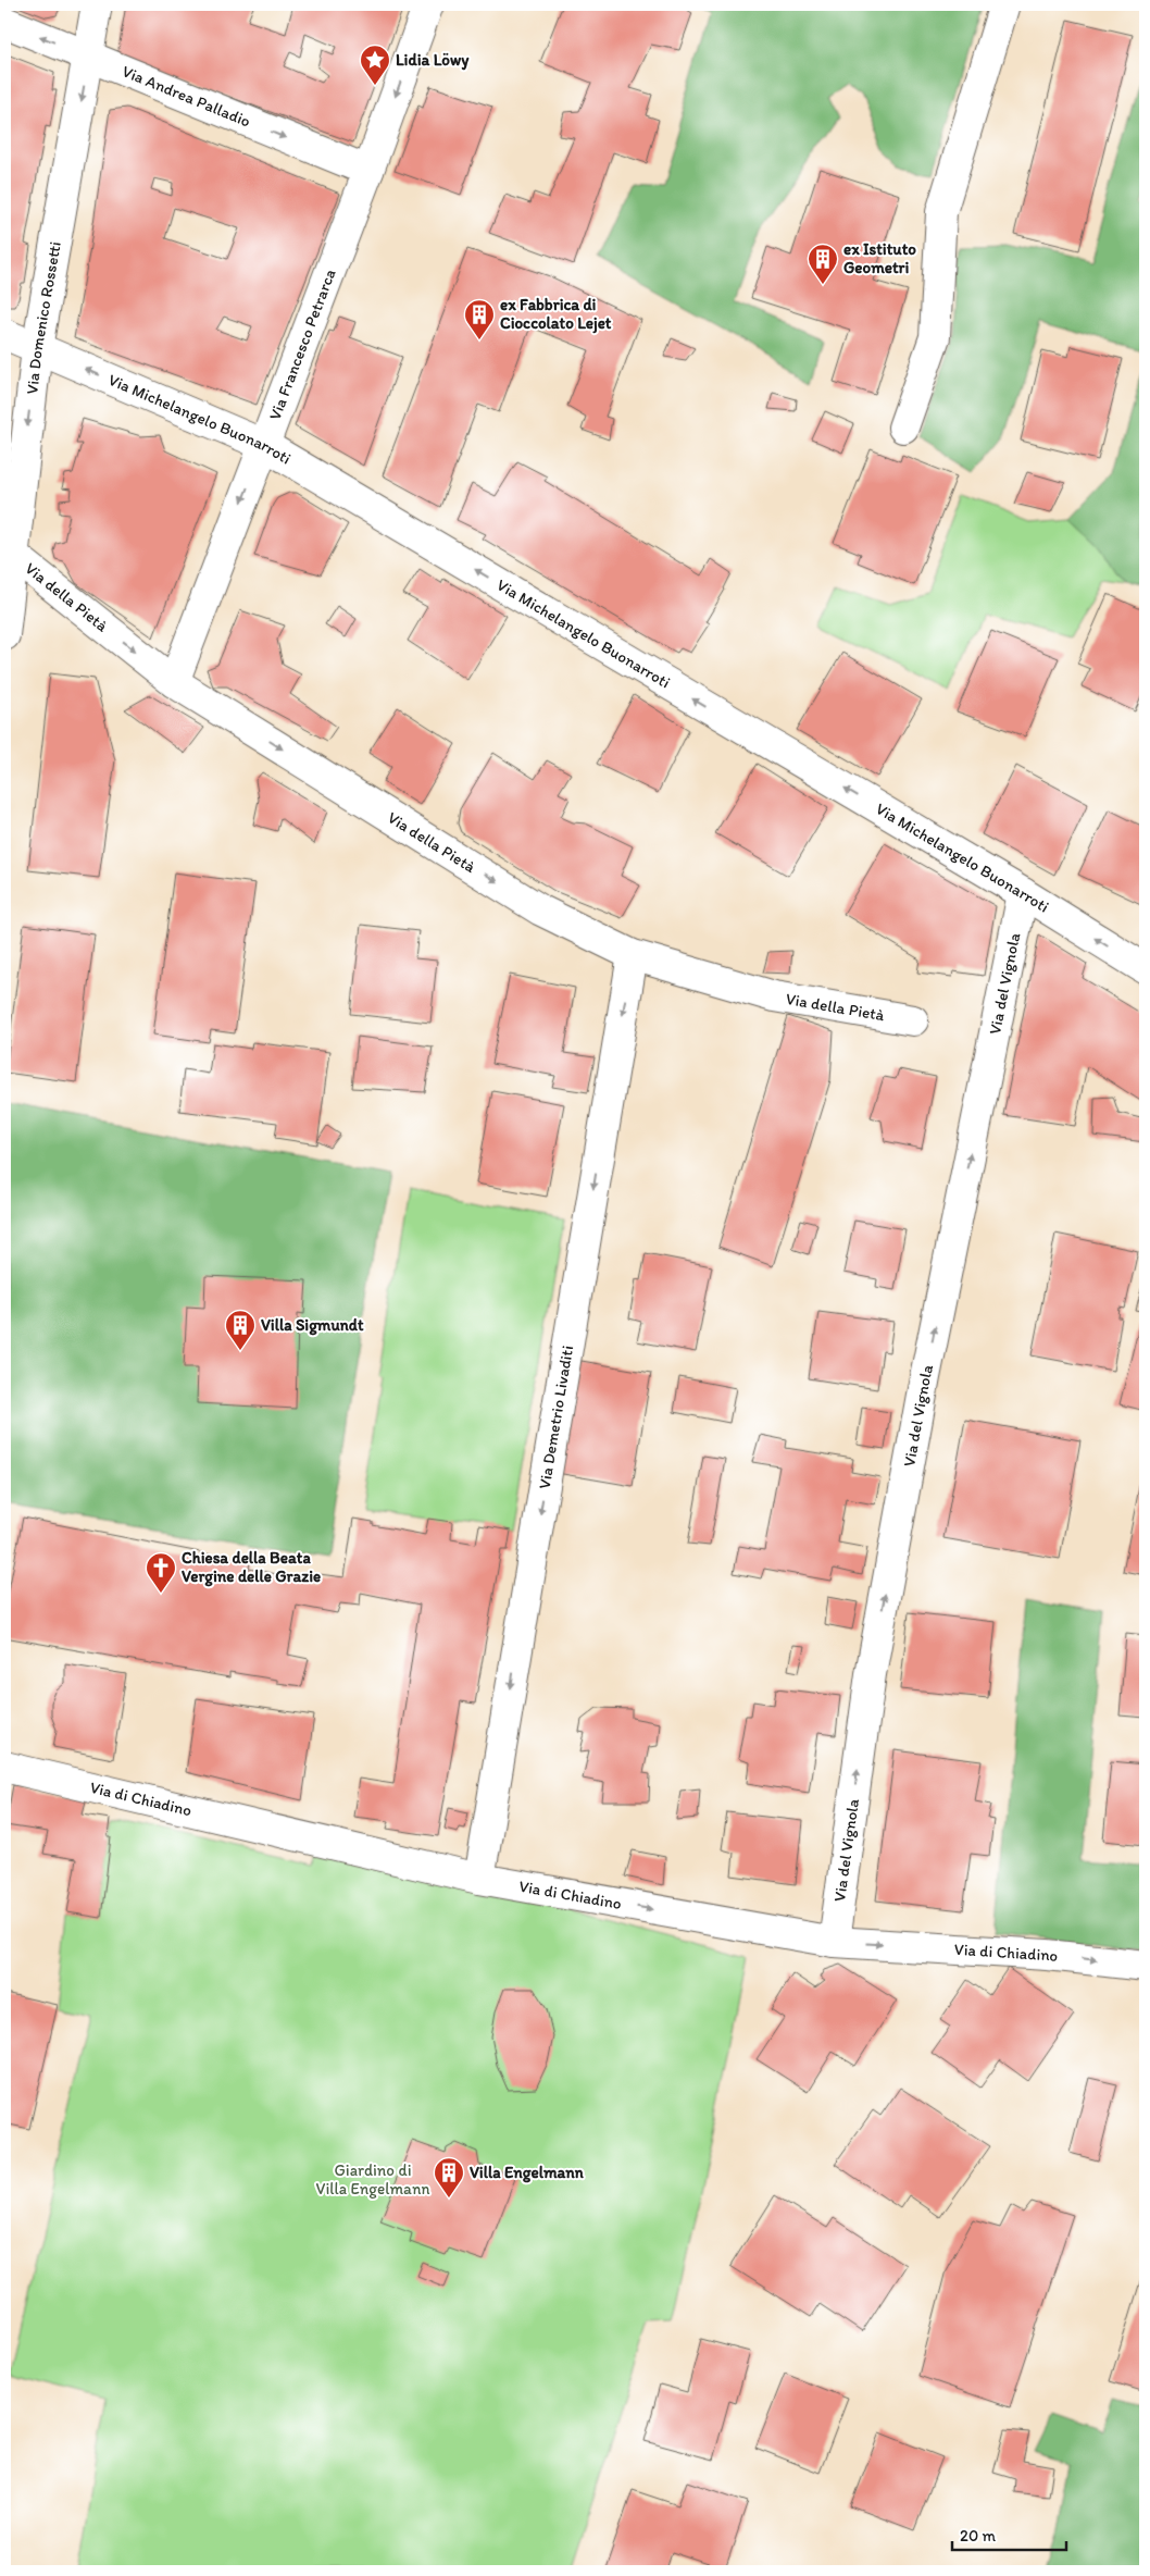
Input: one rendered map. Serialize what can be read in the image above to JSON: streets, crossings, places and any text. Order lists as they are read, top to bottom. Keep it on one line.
{"streets":{"street":["Via Andrea Palladio","Via Domenico Rossetti","Via Francesco Petrarca","Via Michelangelo Buonarroti","Via della Pietà","Via del Vignola","Via Demetrio Livaditi","Via di Chiadino"]},"crossings":[["Via Andrea Palladio","Via Domenico Rossetti"],["Via Andrea Palladio","Via Francesco Petrarca"],["Via Domenico Rossetti","Via Michelangelo Buonarroti"],["Via Domenico Rossetti","Via della Pietà"],["Via Francesco Petrarca","Via Michelangelo Buonarroti"],["Via Francesco Petrarca","Via della Pietà"],["Via Michelangelo Buonarroti","Via del Vignola"],["Via della Pietà","Via Demetrio Livaditi"],["Via del Vignola","Via di Chiadino"],["Via Demetrio Livaditi","Via di Chiadino"]],"one_way":["Via Domenico Rossetti","Via Francesco Petrarca","Via Michelangelo Buonarroti","Via della Pietà","Via del Vignola","Via Demetrio Livaditi","Via di Chiadino"],"parks":["Giardino di Villa Engelmann"],"places":{"place":["Lidia Löwy"],"building":["ex Istituto Geometri","ex Fabbrica di Cioccolato Lejet","Villa Sigmundt","Villa Engelmann"],"church":["Chiesa della Beata Vergine delle Grazie"]},"scale_bar":"20 m"}
